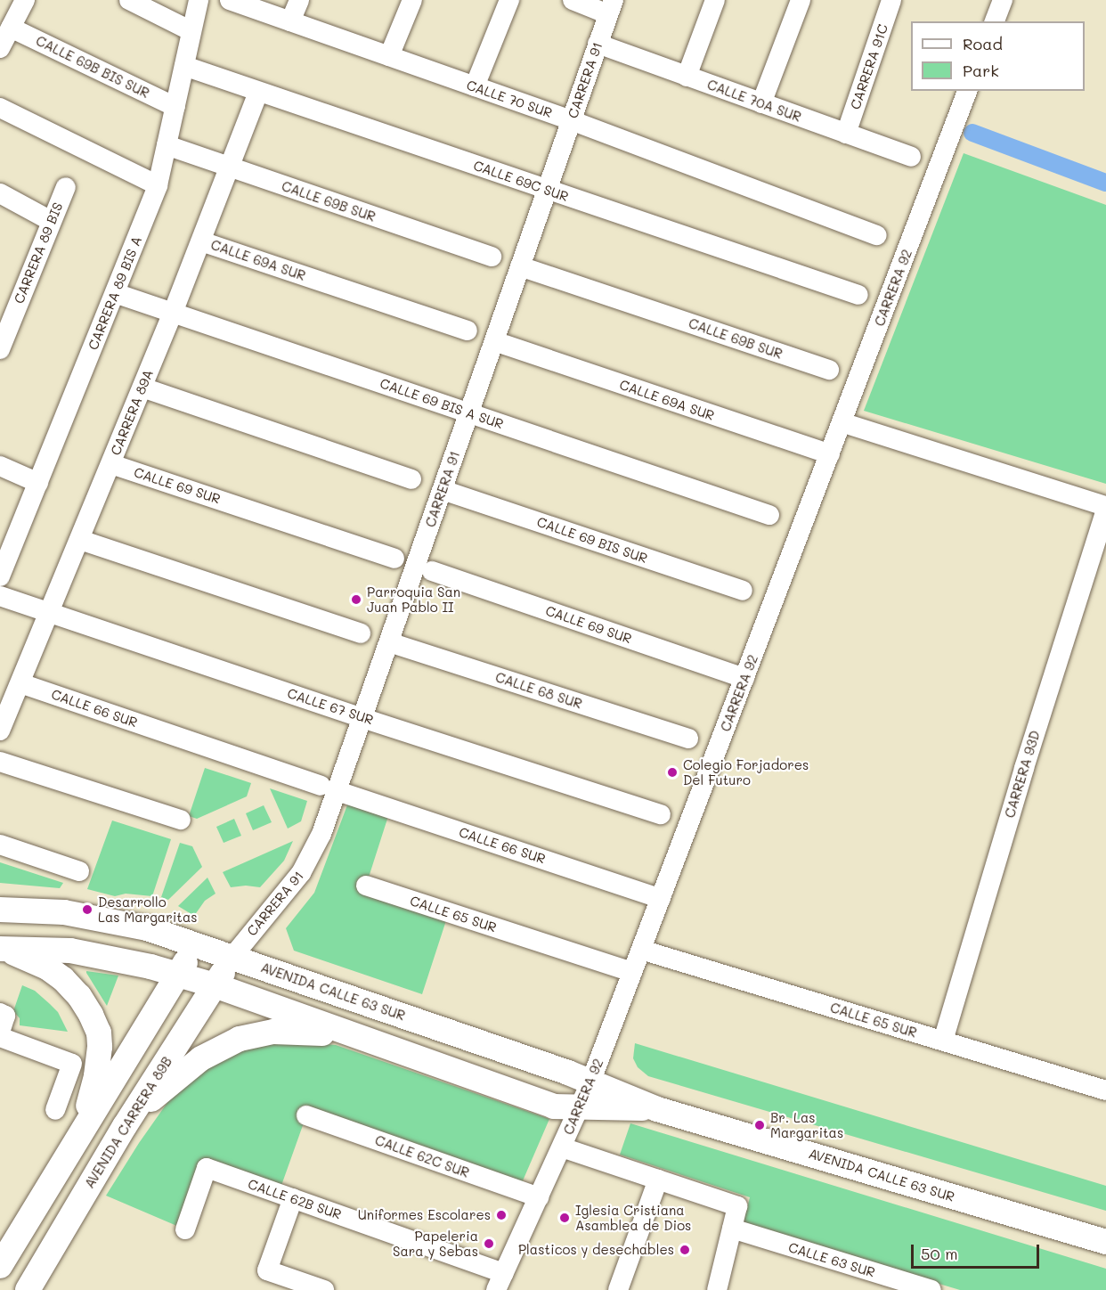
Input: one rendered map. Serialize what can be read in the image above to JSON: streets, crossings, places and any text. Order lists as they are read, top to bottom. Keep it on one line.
{"streets":{"main road":["AVENIDA CALLE 63 SUR","AVENIDA CARRERA 89B"],"street":["CALLE 69B BIS SUR","CARRERA 91C","CARRERA 91","CALLE 70 SUR","CALLE 70A SUR","CALLE 69C SUR","CALLE 69B SUR","CARRERA 89 BIS","CALLE 69A SUR","CARRERA 92","CARRERA 89 BIS A","CALLE 69 BIS A SUR","CARRERA 89A","CALLE 69 SUR","CALLE 69 BIS SUR","CALLE 68 SUR","CALLE 67 SUR","CALLE 66 SUR","CARRERA 93D","CALLE 65 SUR","CALLE 62C SUR","CALLE 62B SUR","CALLE 63 SUR"]},"crossings":[["CALLE 69B BIS SUR","CARRERA 89 BIS A"],["CARRERA 91C","CALLE 70A SUR"],["CARRERA 91","CALLE 70 SUR"],["CARRERA 91","CALLE 70A SUR"],["CARRERA 91","CALLE 69C SUR"],["CARRERA 91","CALLE 69B SUR"],["CARRERA 91","CALLE 69 BIS A SUR"],["CARRERA 91","CALLE 69 BIS SUR"],["CARRERA 91","CALLE 68 SUR"],["CARRERA 91","CALLE 67 SUR"],["CARRERA 91","AVENIDA CALLE 63 SUR"],["CARRERA 91","AVENIDA CARRERA 89B"],["CALLE 69C SUR","CARRERA 89 BIS A"],["CALLE 69C SUR","CARRERA 89A"],["CALLE 69B SUR","CARRERA 89 BIS A"],["CALLE 69B SUR","CARRERA 89A"],["CALLE 69A SUR","CARRERA 92"],["CALLE 69A SUR","CARRERA 89A"],["CARRERA 92","CALLE 69 SUR"],["CARRERA 92","CALLE 66 SUR"],["CARRERA 92","CALLE 65 SUR"],["CARRERA 92","AVENIDA CALLE 63 SUR"],["CARRERA 92","CALLE 62C SUR"],["CARRERA 92","CALLE 62B SUR"],["CARRERA 89 BIS A","CALLE 69 BIS A SUR"],["CALLE 69 BIS A SUR","CARRERA 89A"],["CARRERA 89A","CALLE 69 SUR"],["CARRERA 89A","CALLE 67 SUR"],["CARRERA 89A","CALLE 66 SUR"],["CARRERA 93D","CALLE 65 SUR"],["AVENIDA CALLE 63 SUR","AVENIDA CARRERA 89B"]],"places":["Parroquia San Juan Pablo II","Colegio Forjadores Del Futuro","Desarrollo Las Margaritas","Br. Las Margaritas","Uniformes Escolares","Iglesia Cristiana Asamblea de Dios","Papeleria Sara y Sebas","Plasticos y desechables"],"legend":["Road","Park"],"scale_bar":"50 m"}
